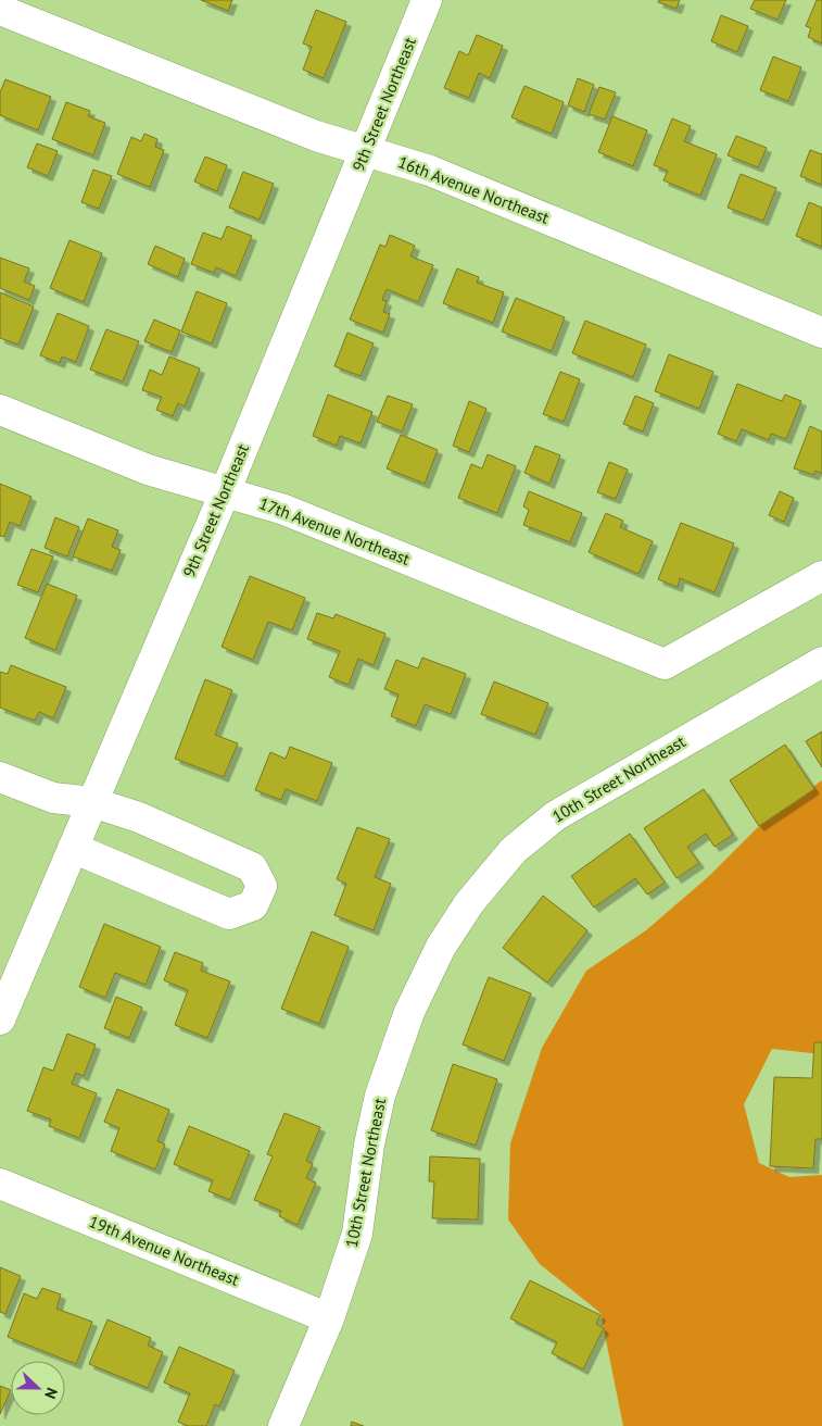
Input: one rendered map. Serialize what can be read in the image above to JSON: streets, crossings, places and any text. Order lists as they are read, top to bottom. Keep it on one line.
{"streets":{"street":["9th Street Northeast","16th Avenue Northeast","17th Avenue Northeast","10th Street Northeast","19th Avenue Northeast"]},"crossings":[["9th Street Northeast","16th Avenue Northeast"],["9th Street Northeast","17th Avenue Northeast"],["10th Street Northeast","19th Avenue Northeast"]],"north":"right"}
